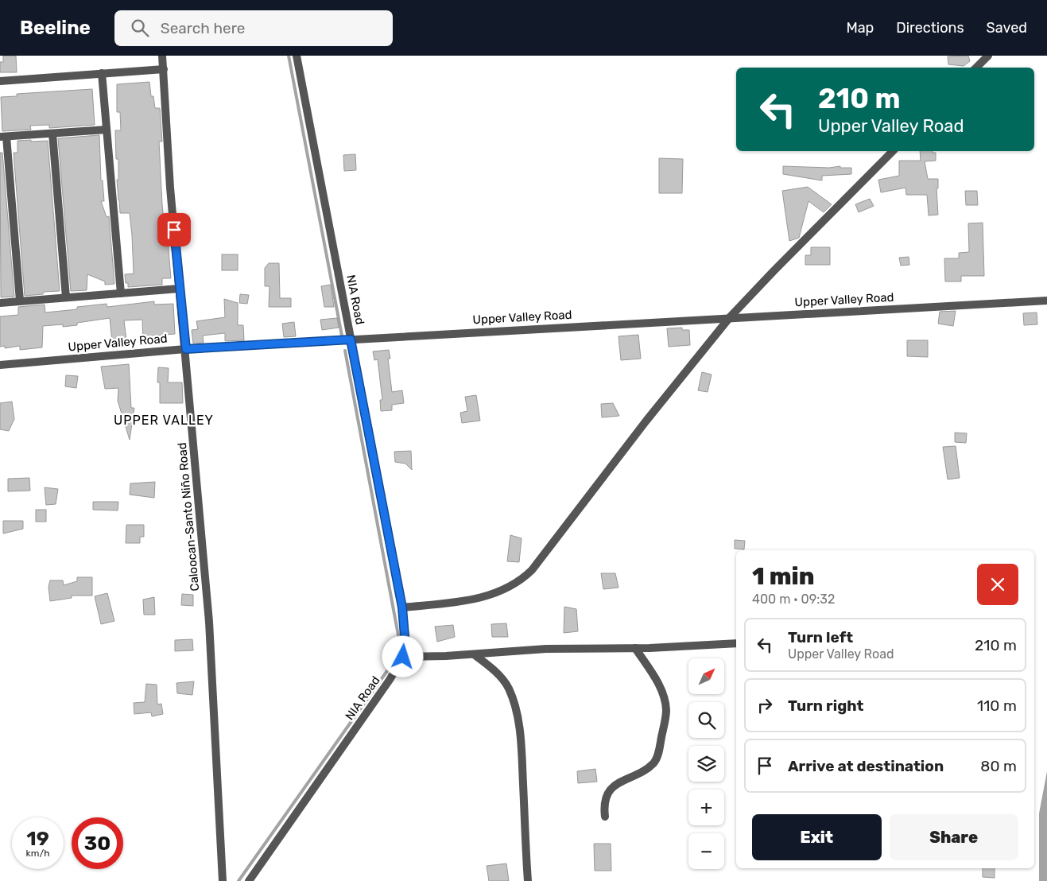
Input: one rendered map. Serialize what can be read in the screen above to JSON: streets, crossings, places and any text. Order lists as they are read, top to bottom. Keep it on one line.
{"streets":{"street":["NIA Road","Upper Valley Road","Caloocan-Santo Niño Road"]},"crossings":[["NIA Road","Upper Valley Road"],["Upper Valley Road","Caloocan-Santo Niño Road"]],"districts":["UPPER VALLEY"],"north":"top right","page":{"header":"Beeline","search":"Search here","nav":["Map","Directions","Saved"],"turn":["210 m","Upper Valley Road"],"heading":["1 min","400 m · 09:32"],"list":[{"name":"Turn left","note":"Upper Valley Road","value":"210 m"},{"name":"Turn right","value":"110 m"},{"name":"Arrive at destination","value":"80 m"}],"map_buttons":["+","−"],"buttons":["Exit","Share"],"speed":"19 km/h","limit":"30"}}
